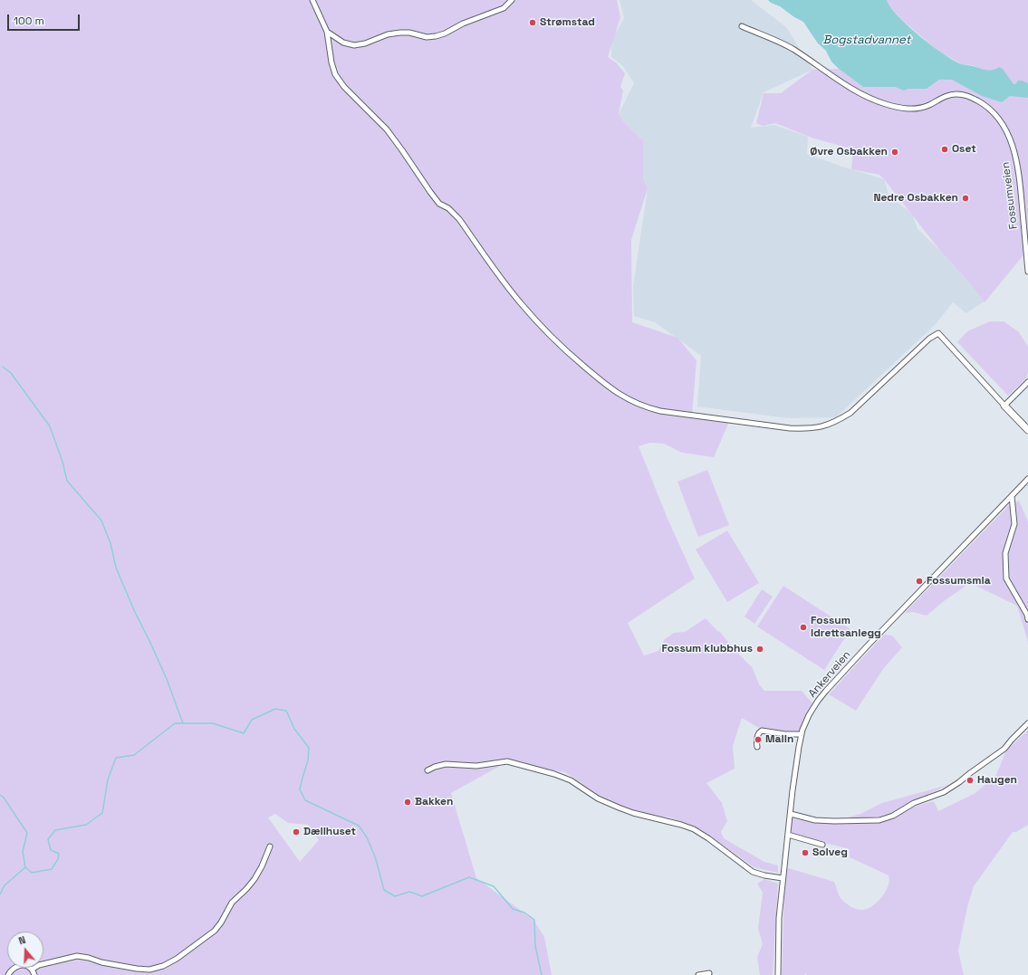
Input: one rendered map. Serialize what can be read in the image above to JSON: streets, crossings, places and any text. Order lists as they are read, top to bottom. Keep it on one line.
{"streets":{"street":["Fossumveien","Ankerveien"]},"water":["Bogstadvannet"],"places":["Strømstad","Oset","Øvre Osbakken","Nedre Osbakken","Fossumsmia","Fossum idrettsanlegg","Fossum klubbhus","Malin","Haugen","Bakken","Dælihuset","Solveg"],"scale_bar":"100 m","north":"top"}
